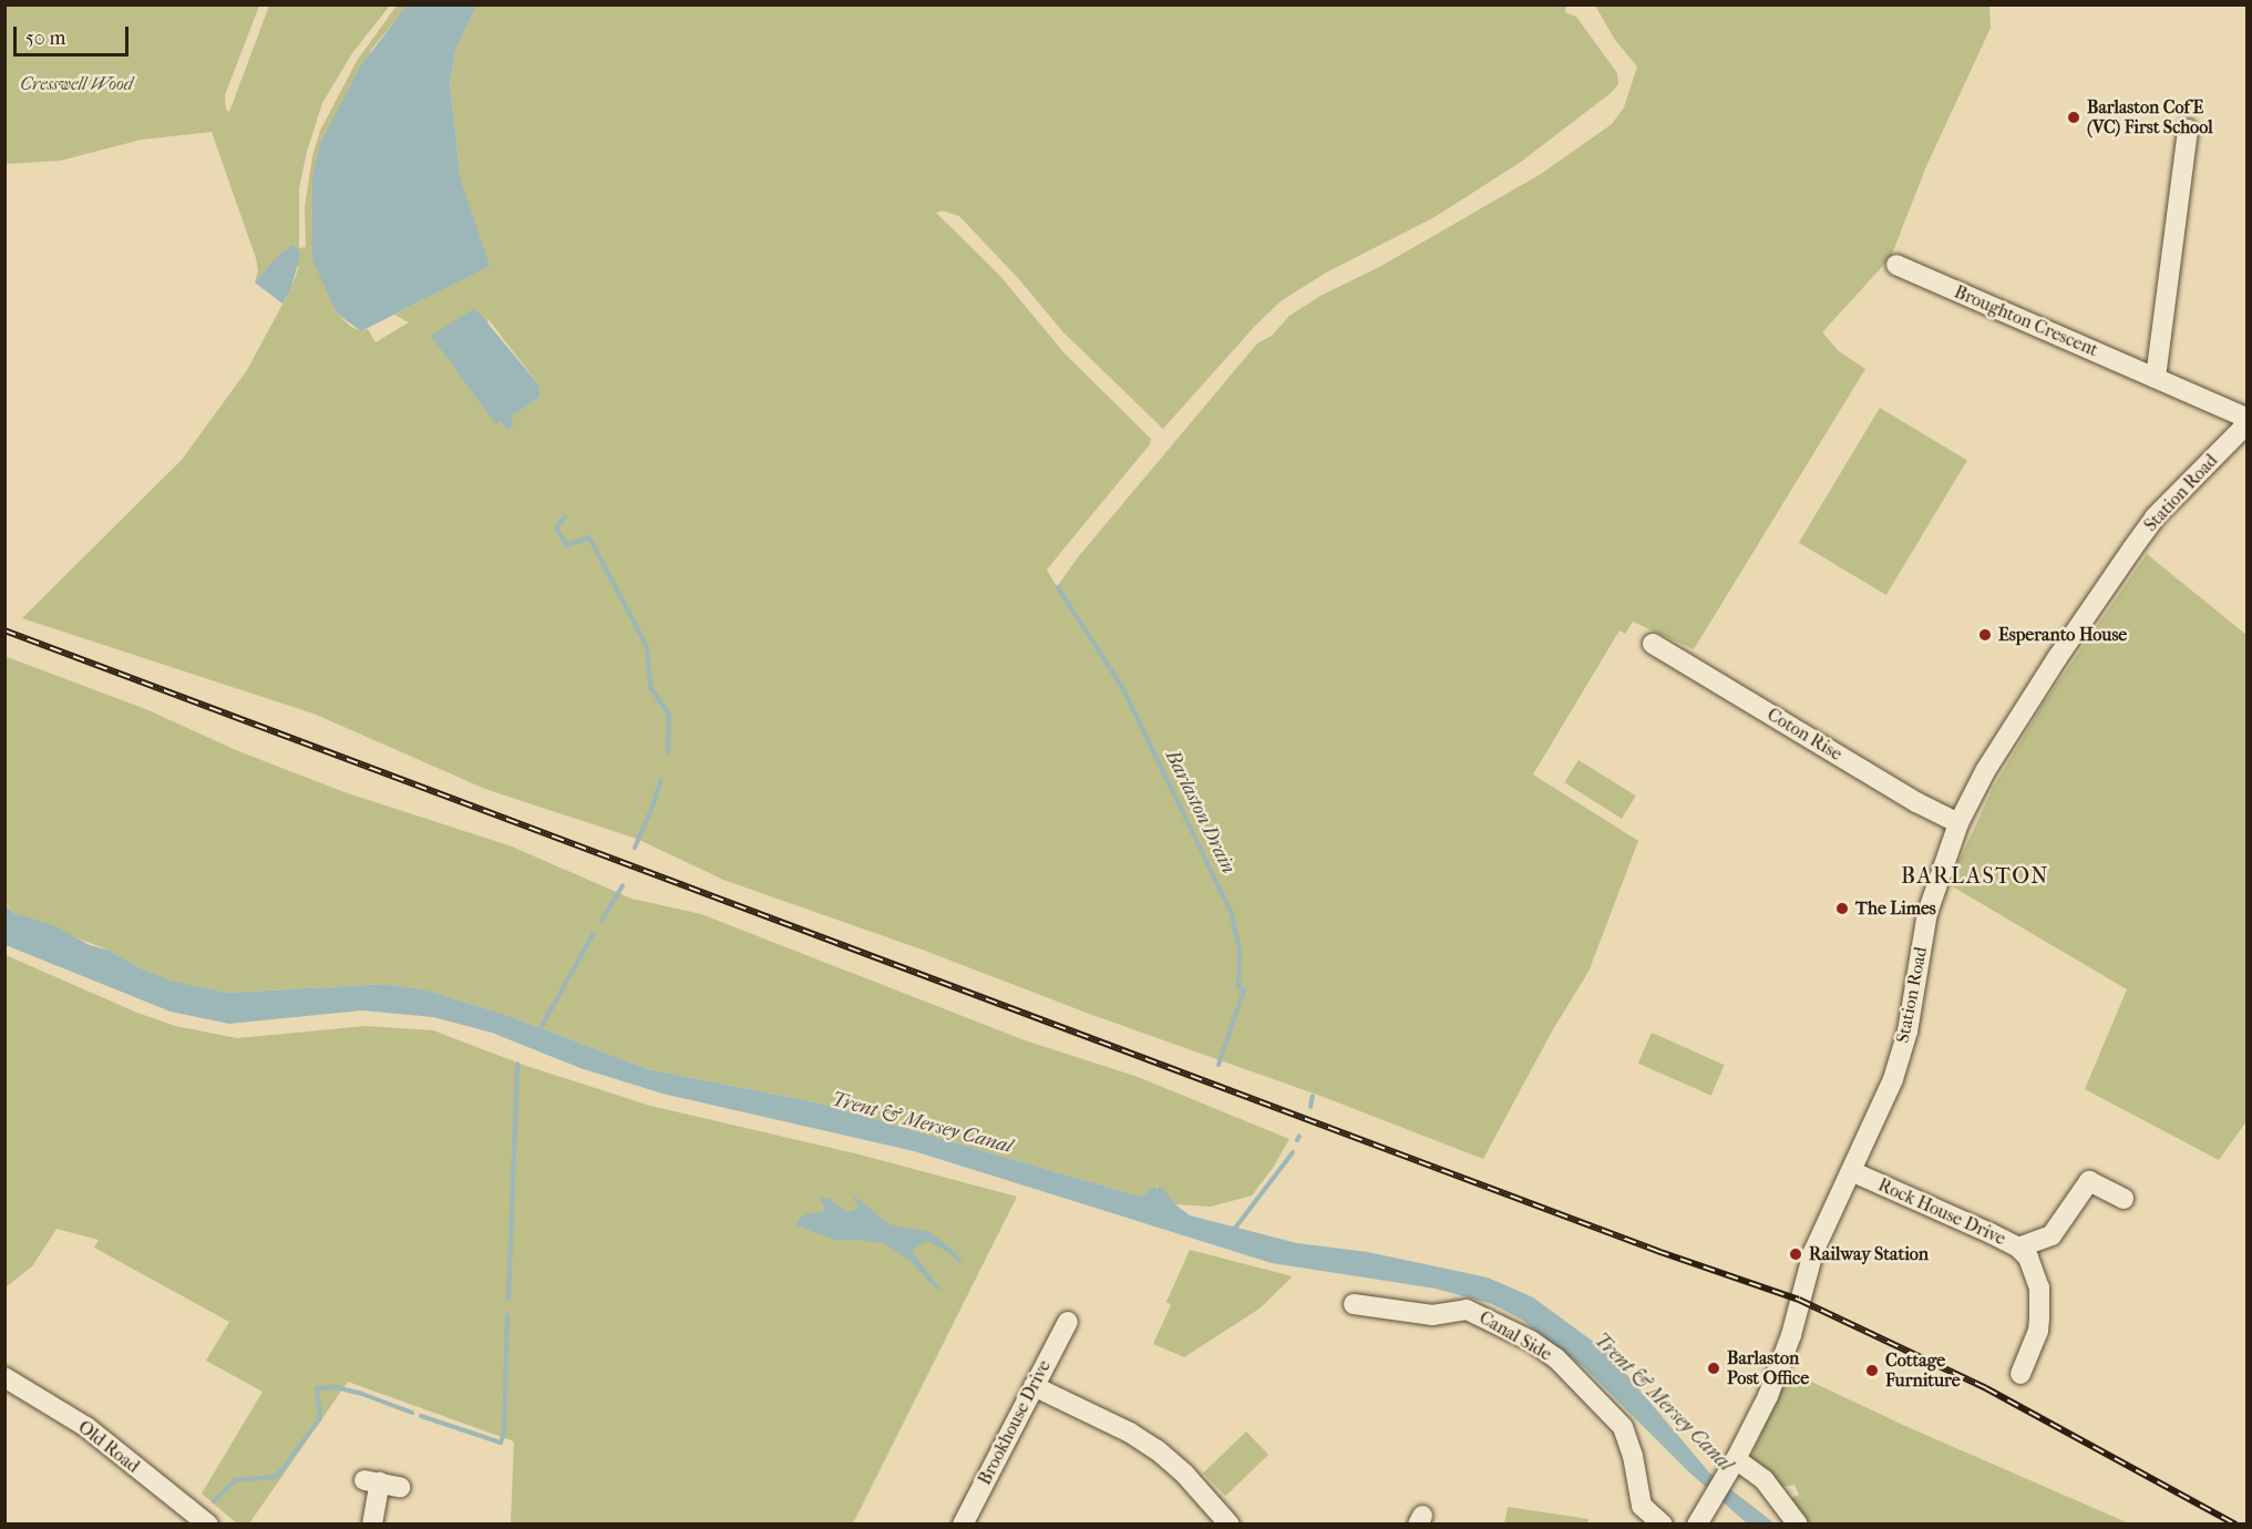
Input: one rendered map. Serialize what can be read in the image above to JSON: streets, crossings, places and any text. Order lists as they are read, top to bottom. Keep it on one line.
{"streets":{"street":["Broughton Crescent","Station Road","Coton Rise","Rock House Drive","Canal Side","Brookhouse Drive","Old Road"]},"crossings":[["Station Road","Coton Rise"],["Station Road","Rock House Drive"]],"districts":["BARLASTON"],"water":["Barlaston Drain","Trent & Mersey Canal"],"parks":["Cresswell Wood"],"places":["Barlaston CofE (VC) First School","Esperanto House","The Limes","Railway Station","Barlaston Post Office","Cottage Furniture"],"scale_bar":"50 m"}
